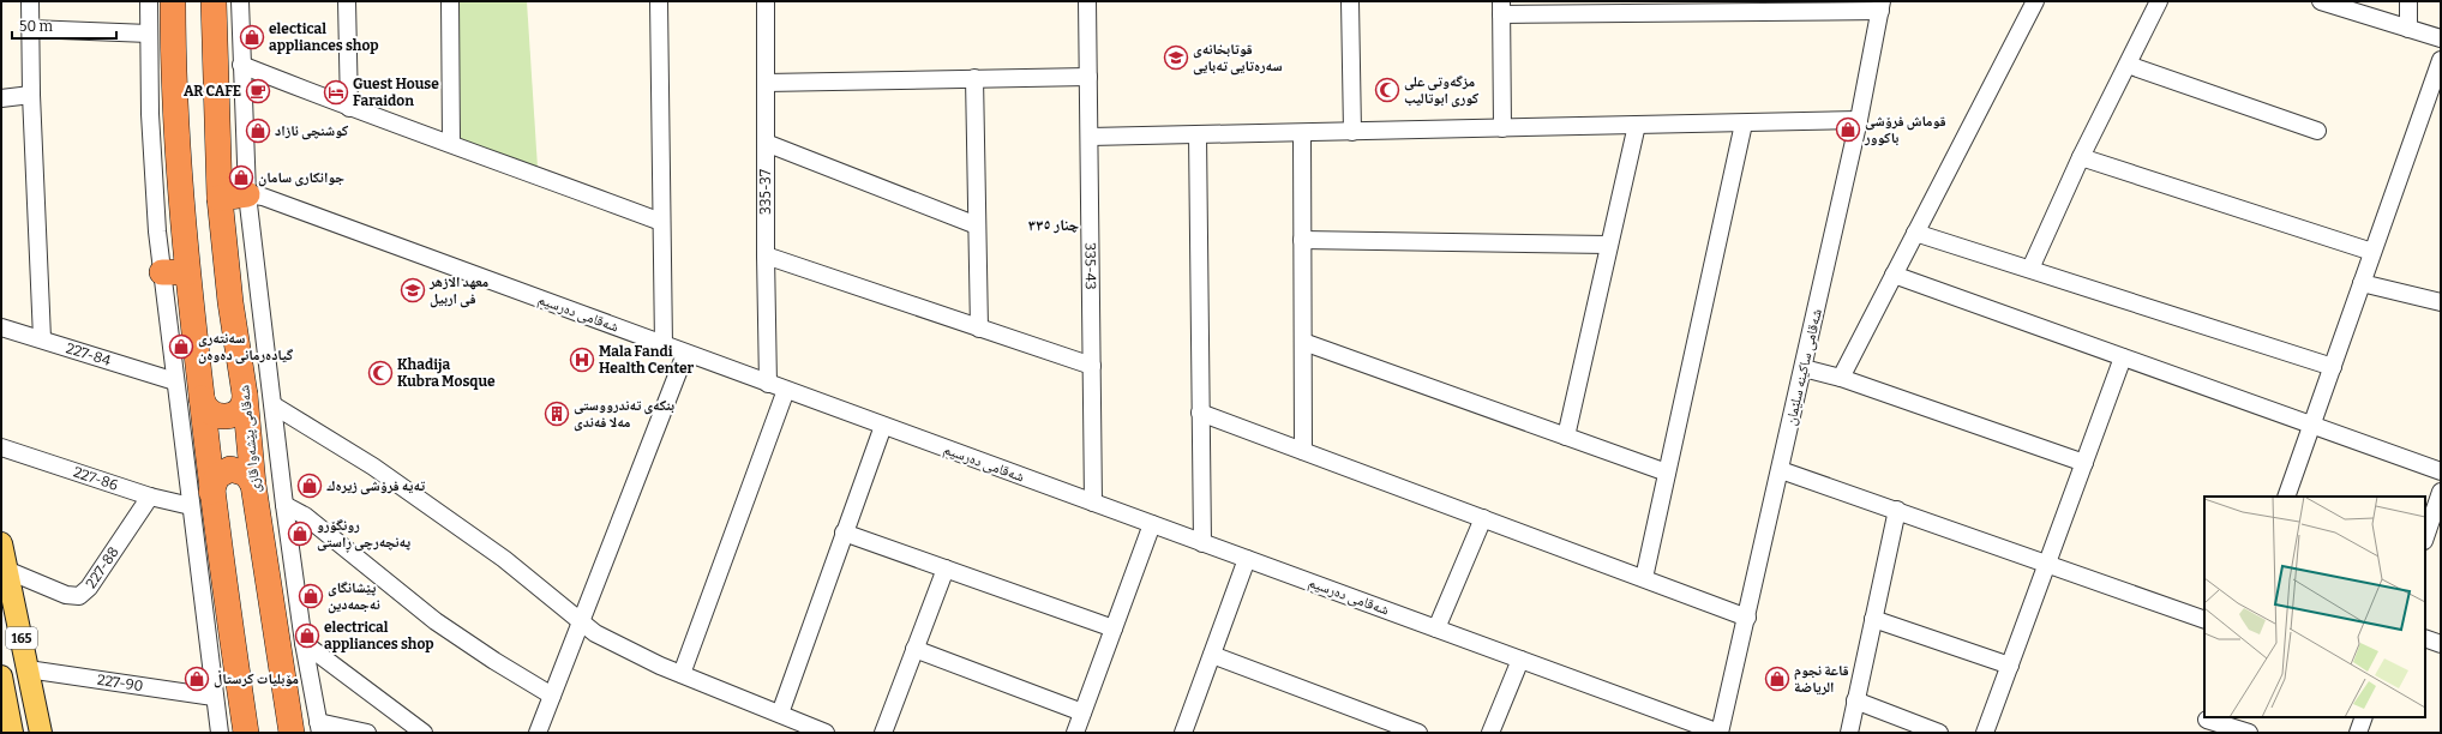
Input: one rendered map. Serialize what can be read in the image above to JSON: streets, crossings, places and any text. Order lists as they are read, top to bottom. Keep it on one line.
{"streets":{"highway":["شەقامی پێشەوا قازی"],"main road":["165"],"street":["335-37","335-43","شەقامی دەرسیم","227-84","شەقامی ساکینە سلێمان","227-86","227-88","227-90"]},"crossings":[["335-37","شەقامی دەرسیم"],["335-43","شەقامی دەرسیم"],["شەقامی دەرسیم","شەقامی ساکینە سلێمان"],["227-86","227-88"],["227-88","165"],["165","227-90"]],"districts":["چنار ٣٣٥"],"places":{"shop":["electical appliances shop","قوماش فرۆشی باکوور","کوشنچی ئازاد","جوانکاری سامان","سەنتەری گیادەرمانی دەوەن","تەیە فرۆشی زیرەك","رونگۆرو پەنچەرچی ڕاستی","پێشانگای نەجمەدین","electrical appliances shop","مۆبلیات کرستاڵ","قاعة نجوم الرياضة"],"school or university":["قوتابخانەی سەرەتایی تەبایی","معهد الازهر فی اربیل"],"mosque":["مزگەوتی علی کوری ابوتالیب","Khadija Kubra Mosque"],"cafe":["AR CAFE"],"hotel":["Guest House Faraidon"],"hospital":["Mala Fandi Health Center"],"building":["بنکەی تەندرووستی مەلا فەندی"]},"scale_bar":"50 m"}
